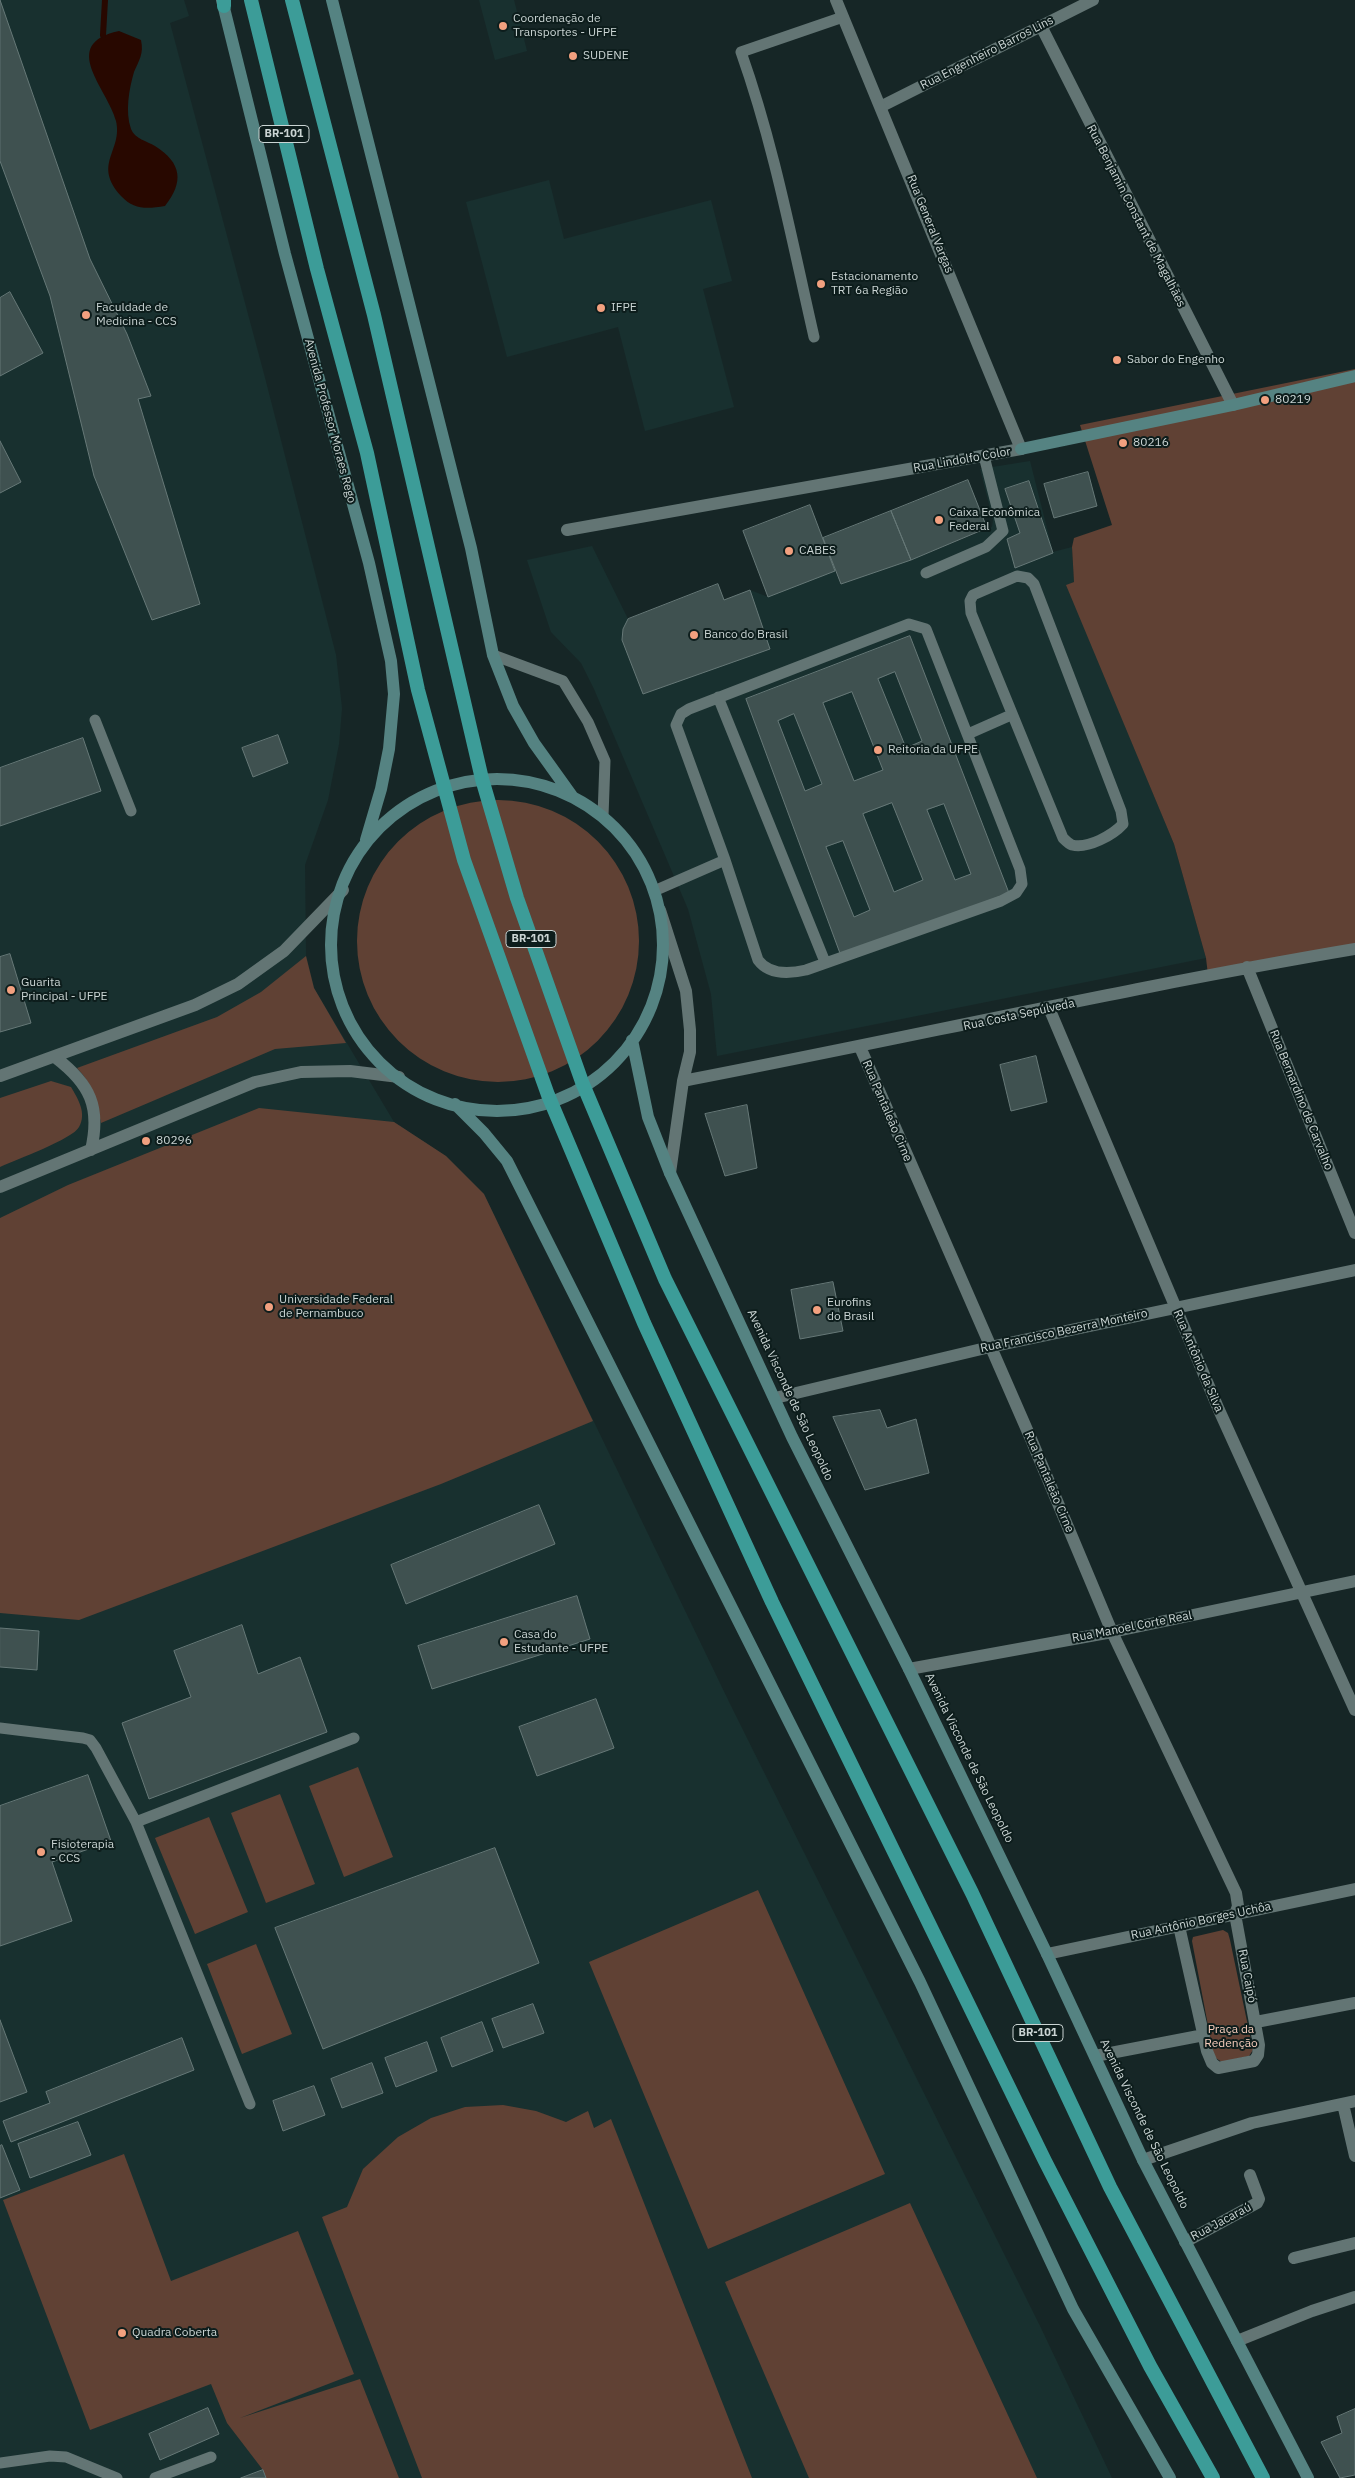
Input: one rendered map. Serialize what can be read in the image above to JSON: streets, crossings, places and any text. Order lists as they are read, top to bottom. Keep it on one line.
{"streets":{"highway":["BR-101"],"main road":["Avenida Professor Moraes Rego","Rua Lindolfo Color","Avenida Visconde de São Leopoldo"],"street":["Rua Engenheiro Barros Lins","Rua Benjamin Constant de Magalhães","Rua General Vargas","Rua Costa Sepúlveda","Rua Bernardino de Carvalho","Rua Pantaleão Cirne","Rua Francisco Bezerra Monteiro","Rua Antônio da Silva","Rua Manoel Corte Real","Rua Antônio Borges Uchôa","Rua Caipó","Rua Jacaraú"]},"crossings":[["Rua Engenheiro Barros Lins","Rua Benjamin Constant de Magalhães"],["Rua Engenheiro Barros Lins","Rua General Vargas"],["Rua Benjamin Constant de Magalhães","Rua Lindolfo Color"],["Rua General Vargas","Rua Lindolfo Color"],["Rua Costa Sepúlveda","Rua Bernardino de Carvalho"],["Rua Costa Sepúlveda","Rua Pantaleão Cirne"],["Rua Costa Sepúlveda","Rua Antônio da Silva"],["Rua Pantaleão Cirne","Rua Francisco Bezerra Monteiro"],["Rua Pantaleão Cirne","Rua Manoel Corte Real"],["Rua Pantaleão Cirne","Rua Antônio Borges Uchôa"],["Rua Pantaleão Cirne","Rua Caipó"],["Rua Francisco Bezerra Monteiro","Rua Antônio da Silva"],["Rua Francisco Bezerra Monteiro","Avenida Visconde de São Leopoldo"],["Rua Antônio da Silva","Rua Manoel Corte Real"],["Avenida Visconde de São Leopoldo","Rua Manoel Corte Real"],["Avenida Visconde de São Leopoldo","Rua Antônio Borges Uchôa"],["Avenida Visconde de São Leopoldo","Rua Jacaraú"],["Rua Antônio Borges Uchôa","Rua Caipó"]],"parks":["Praça da Redenção"],"places":["Coordenação de Transportes - UFPE","SUDENE","Estacionamento TRT 6a Região","IFPE","Faculdade de Medicina - CCS","Sabor do Engenho","80219","80216","Caixa Econômica Federal","CABES","Banco do Brasil","Reitoria da UFPE","Guarita Principal - UFPE","80296","Universidade Federal de Pernambuco","Eurofins do Brasil","Casa do Estudante - UFPE","Fisioterapia - CCS","Quadra Coberta"]}
